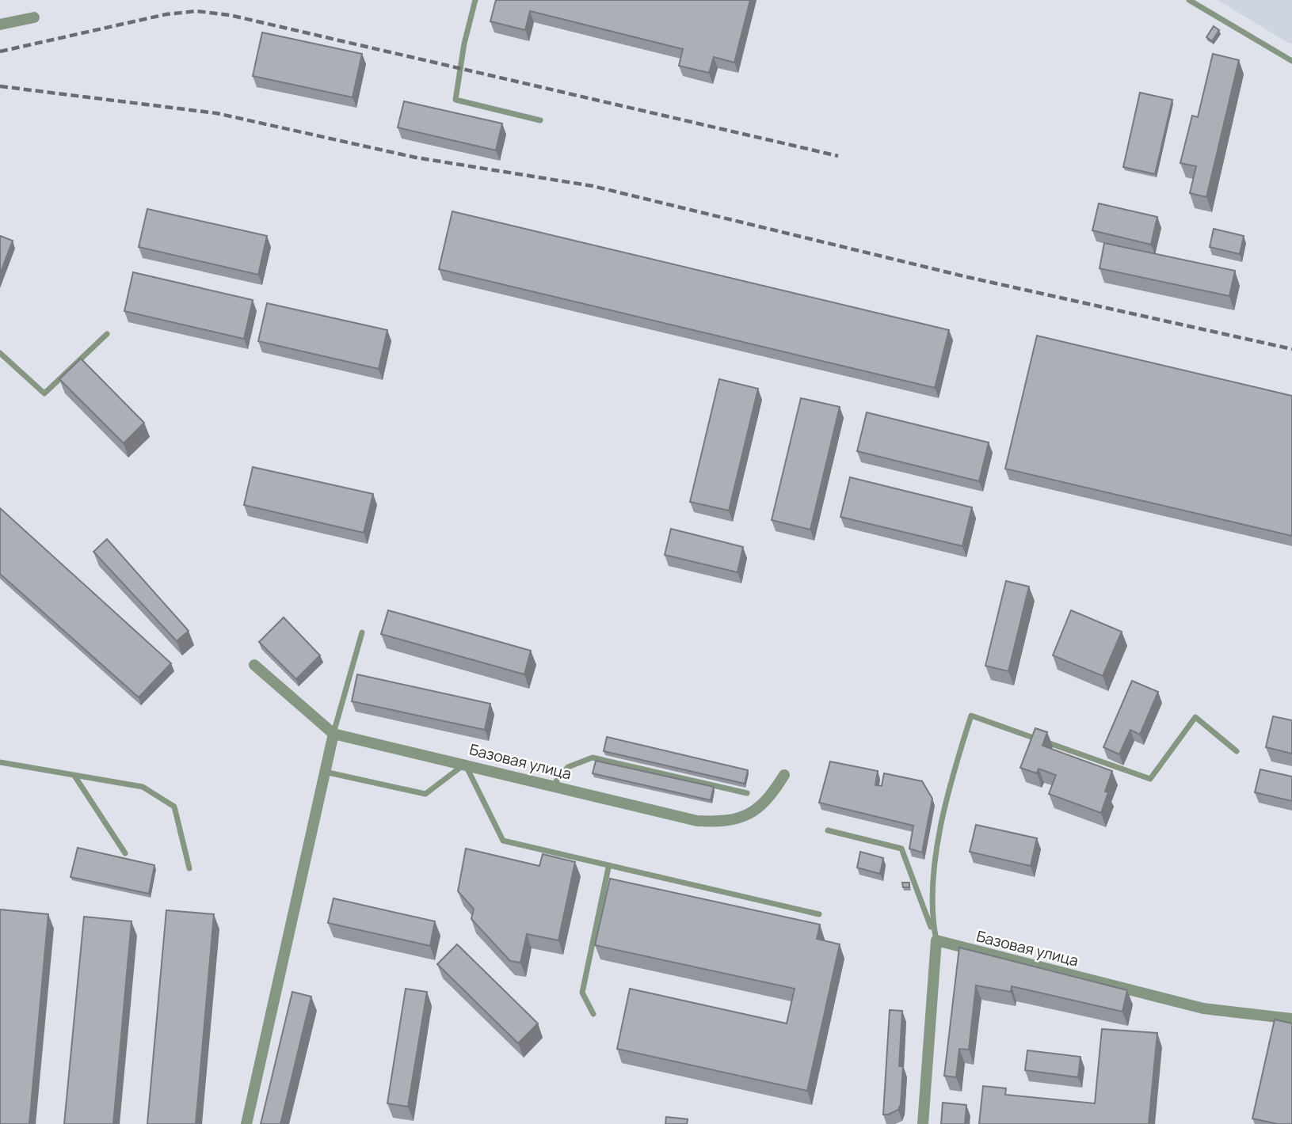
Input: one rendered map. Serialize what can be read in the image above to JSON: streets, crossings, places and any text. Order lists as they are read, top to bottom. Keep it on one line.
{"streets":{"street":["Базовая улица"]}}
